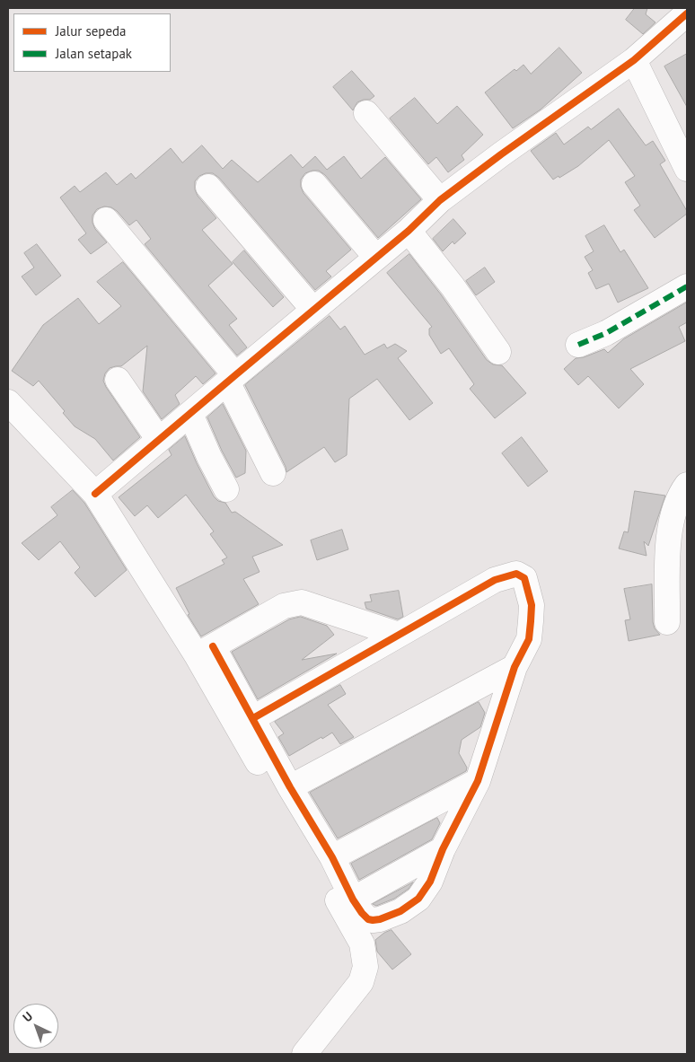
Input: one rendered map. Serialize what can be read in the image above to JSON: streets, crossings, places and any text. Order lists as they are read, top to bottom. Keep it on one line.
{"legend":["Jalur sepeda","Jalan setapak"],"north":"top left"}
